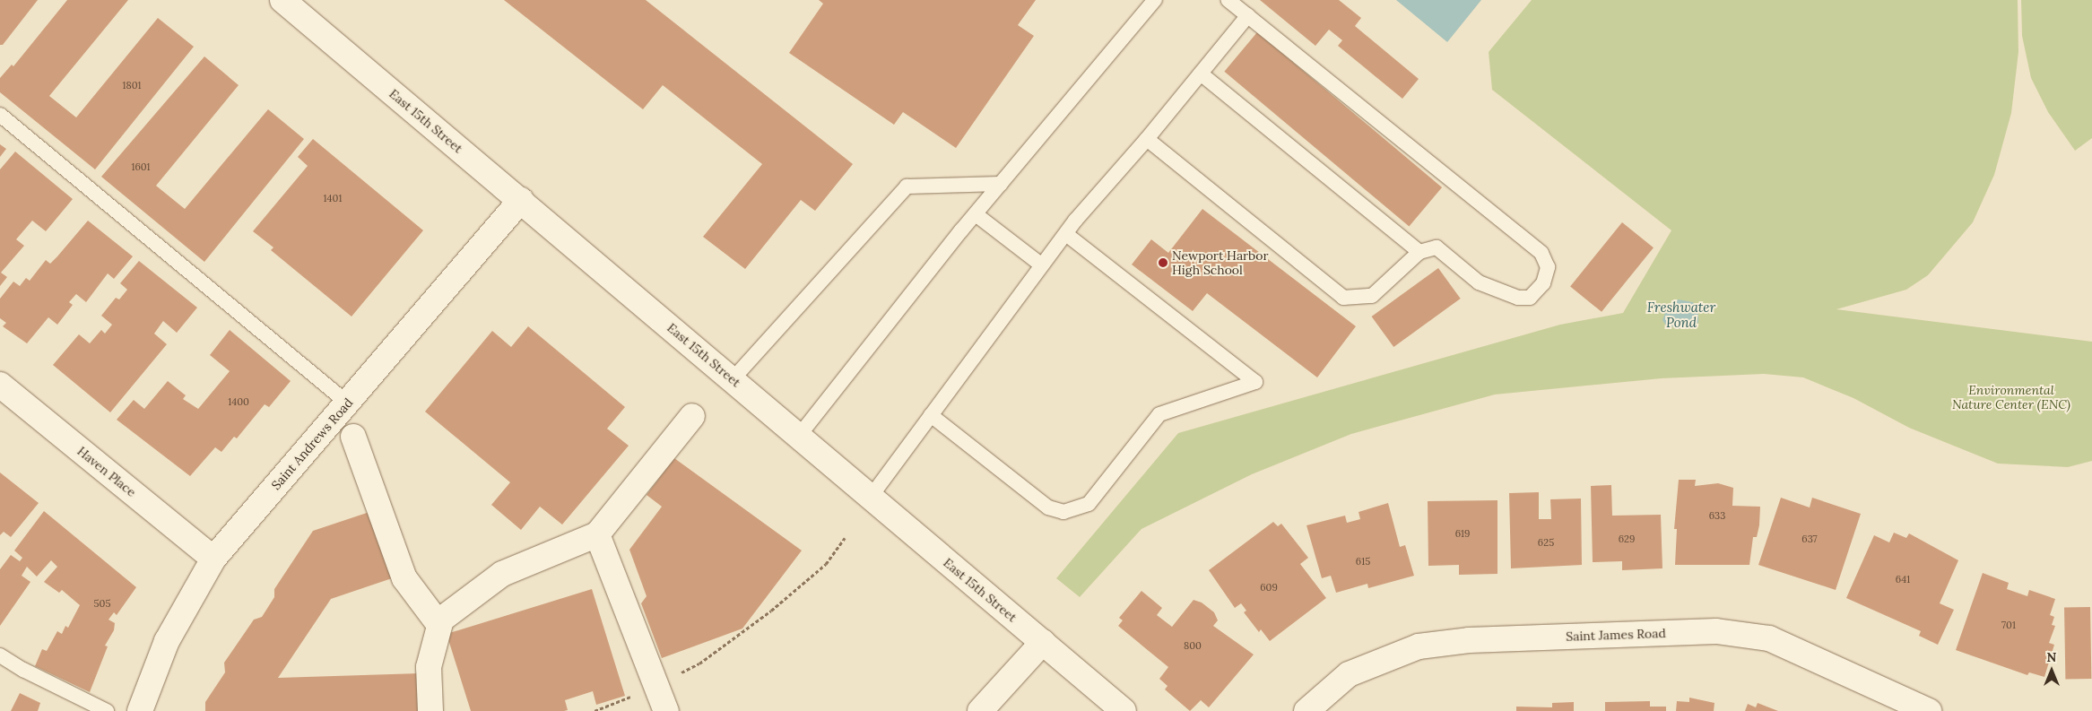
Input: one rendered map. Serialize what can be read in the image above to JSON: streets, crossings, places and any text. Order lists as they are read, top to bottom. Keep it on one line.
{"streets":{"street":["East 15th Street","Saint Andrews Road","Haven Place","Saint James Road"]},"crossings":[["East 15th Street","Saint Andrews Road"],["Saint Andrews Road","Haven Place"]],"water":["Freshwater Pond"],"parks":["Environmental Nature Center (ENC)"],"places":["Newport Harbor High School"],"house_numbers":["1801","1601","1401","1400","633","619","629","637","625","615","641","609","505","701","800"],"north":"top"}
